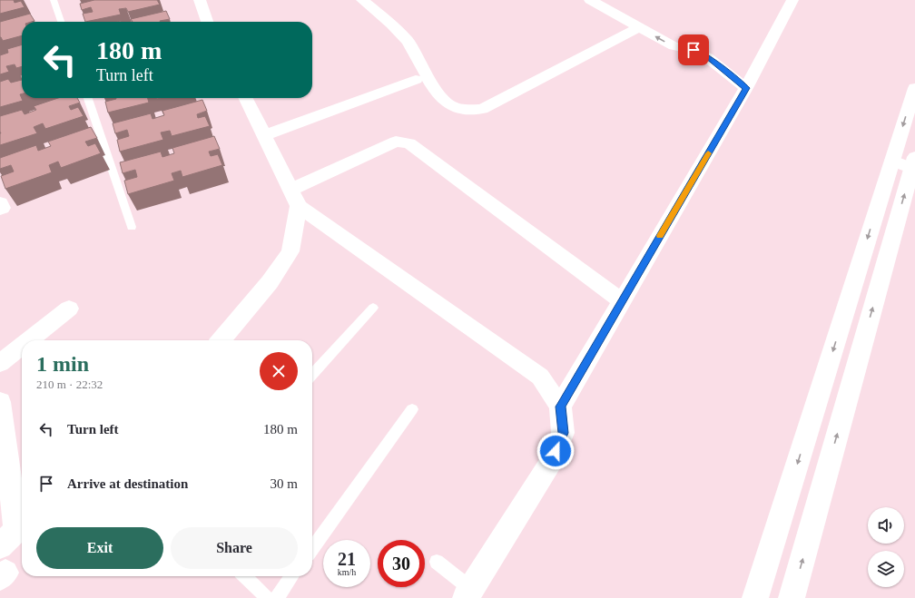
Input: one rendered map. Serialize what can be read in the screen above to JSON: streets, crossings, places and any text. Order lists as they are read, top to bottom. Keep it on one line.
{"page":{"turn":["180 m","Turn left"],"heading":["1 min","210 m · 22:32"],"list":[{"name":"Turn left","value":"180 m"},{"name":"Arrive at destination","value":"30 m"}],"buttons":["Exit","Share"],"speed":"21 km/h","limit":"30"}}
